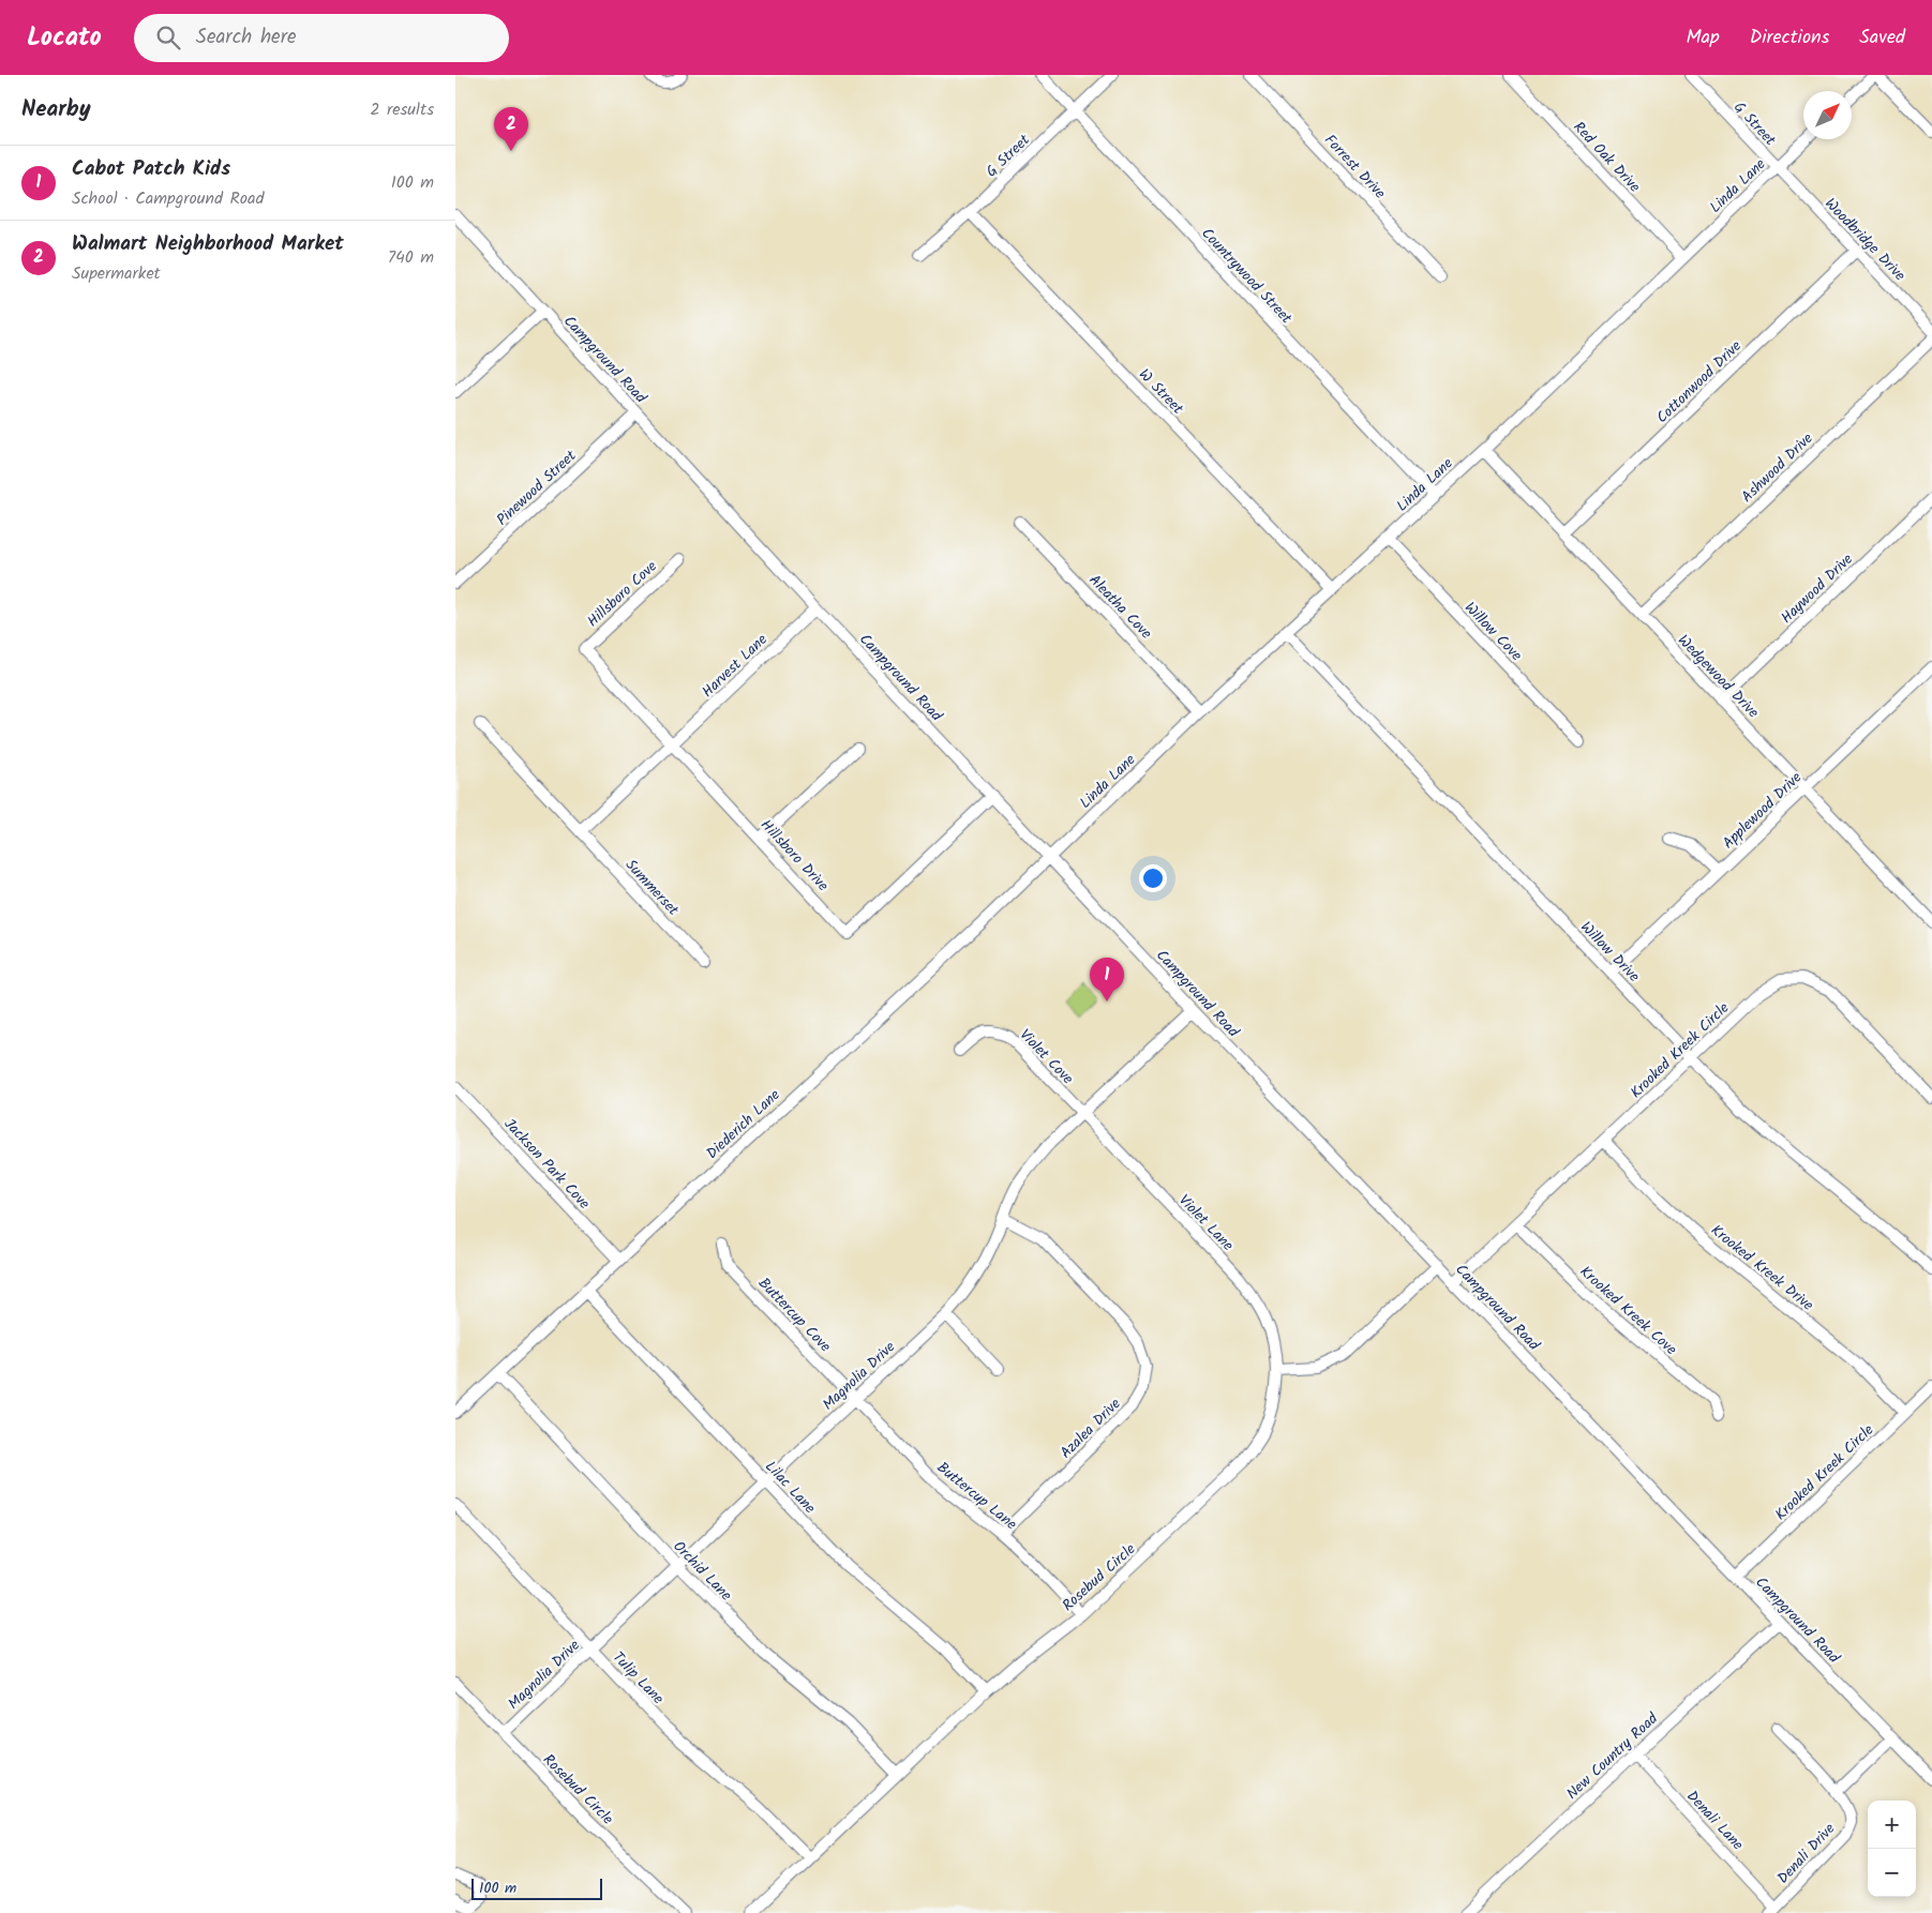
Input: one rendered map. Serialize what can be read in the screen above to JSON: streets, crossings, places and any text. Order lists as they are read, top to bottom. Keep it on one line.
{"streets":{"street":["G Street","Red Oak Drive","Forrest Drive","Linda Lane","Woodbridge Drive","Countrywood Street","Campground Road","Cottonwood Drive","W Street","Ashwood Drive","Pinewood Street","Haywood Drive","Hillsboro Cove","Aleatha Cove","Willow Cove","Harvest Lane","Wedgewood Drive","Applewood Drive","Hillsboro Drive","Summerset","Willow Drive","Krooked Kreek Circle","Violet Cove","Diederich Lane","Jackson Park Cove","Violet Lane","Krooked Kreek Drive","Krooked Kreek Cove","Buttercup Cove","Magnolia Drive","Azalea Drive","Lilac Lane","Buttercup Lane","Orchid Lane","Rosebud Circle","Tulip Lane","New Country Road","Denali Lane","Denali Drive"]},"crossings":[["G Street","Linda Lane"],["G Street","Woodbridge Drive"],["G Street","Countrywood Street"],["G Street","W Street"],["Red Oak Drive","Linda Lane"],["Linda Lane","Woodbridge Drive"],["Linda Lane","Countrywood Street"],["Linda Lane","Campground Road"],["Linda Lane","W Street"],["Linda Lane","Aleatha Cove"],["Linda Lane","Willow Cove"],["Linda Lane","Wedgewood Drive"],["Linda Lane","Willow Drive"],["Linda Lane","Diederich Lane"],["Woodbridge Drive","Cottonwood Drive"],["Campground Road","Pinewood Street"],["Campground Road","Harvest Lane"],["Campground Road","Hillsboro Drive"],["Campground Road","Krooked Kreek Circle"],["Campground Road","Diederich Lane"],["Campground Road","Magnolia Drive"],["Campground Road","New Country Road"],["Cottonwood Drive","Wedgewood Drive"],["Ashwood Drive","Wedgewood Drive"],["Haywood Drive","Wedgewood Drive"],["Hillsboro Cove","Hillsboro Drive"],["Harvest Lane","Hillsboro Drive"],["Wedgewood Drive","Applewood Drive"],["Applewood Drive","Willow Drive"],["Willow Drive","Krooked Kreek Circle"],["Krooked Kreek Circle","Krooked Kreek Drive"],["Krooked Kreek Circle","Krooked Kreek Cove"],["Violet Cove","Violet Lane"],["Violet Cove","Magnolia Drive"],["Diederich Lane","Jackson Park Cove"],["Diederich Lane","Lilac Lane"],["Diederich Lane","Orchid Lane"],["Violet Lane","Magnolia Drive"],["Violet Lane","Rosebud Circle"],["Buttercup Cove","Magnolia Drive"],["Buttercup Cove","Buttercup Lane"],["Magnolia Drive","Azalea Drive"],["Magnolia Drive","Lilac Lane"],["Magnolia Drive","Buttercup Lane"],["Magnolia Drive","Orchid Lane"],["Magnolia Drive","Rosebud Circle"],["Magnolia Drive","Tulip Lane"],["Azalea Drive","Buttercup Lane"],["Lilac Lane","Rosebud Circle"],["Buttercup Lane","Rosebud Circle"],["Orchid Lane","Rosebud Circle"],["Rosebud Circle","Tulip Lane"],["New Country Road","Denali Lane"],["Denali Lane","Denali Drive"]],"scale_bar":"100 m","north":"top right","page":{"header":"Locato","search":"Search here","nav":["Map","Directions","Saved"],"heading":["Nearby","2 results"],"pins":["2","1"],"list":[{"mark":"1","name":"Cabot Patch Kids","note":"School · Campground Road","value":"100 m"},{"mark":"2","name":"Walmart Neighborhood Market","note":"Supermarket","value":"740 m"}],"map_buttons":["+","−"],"scale":"100 m"}}
